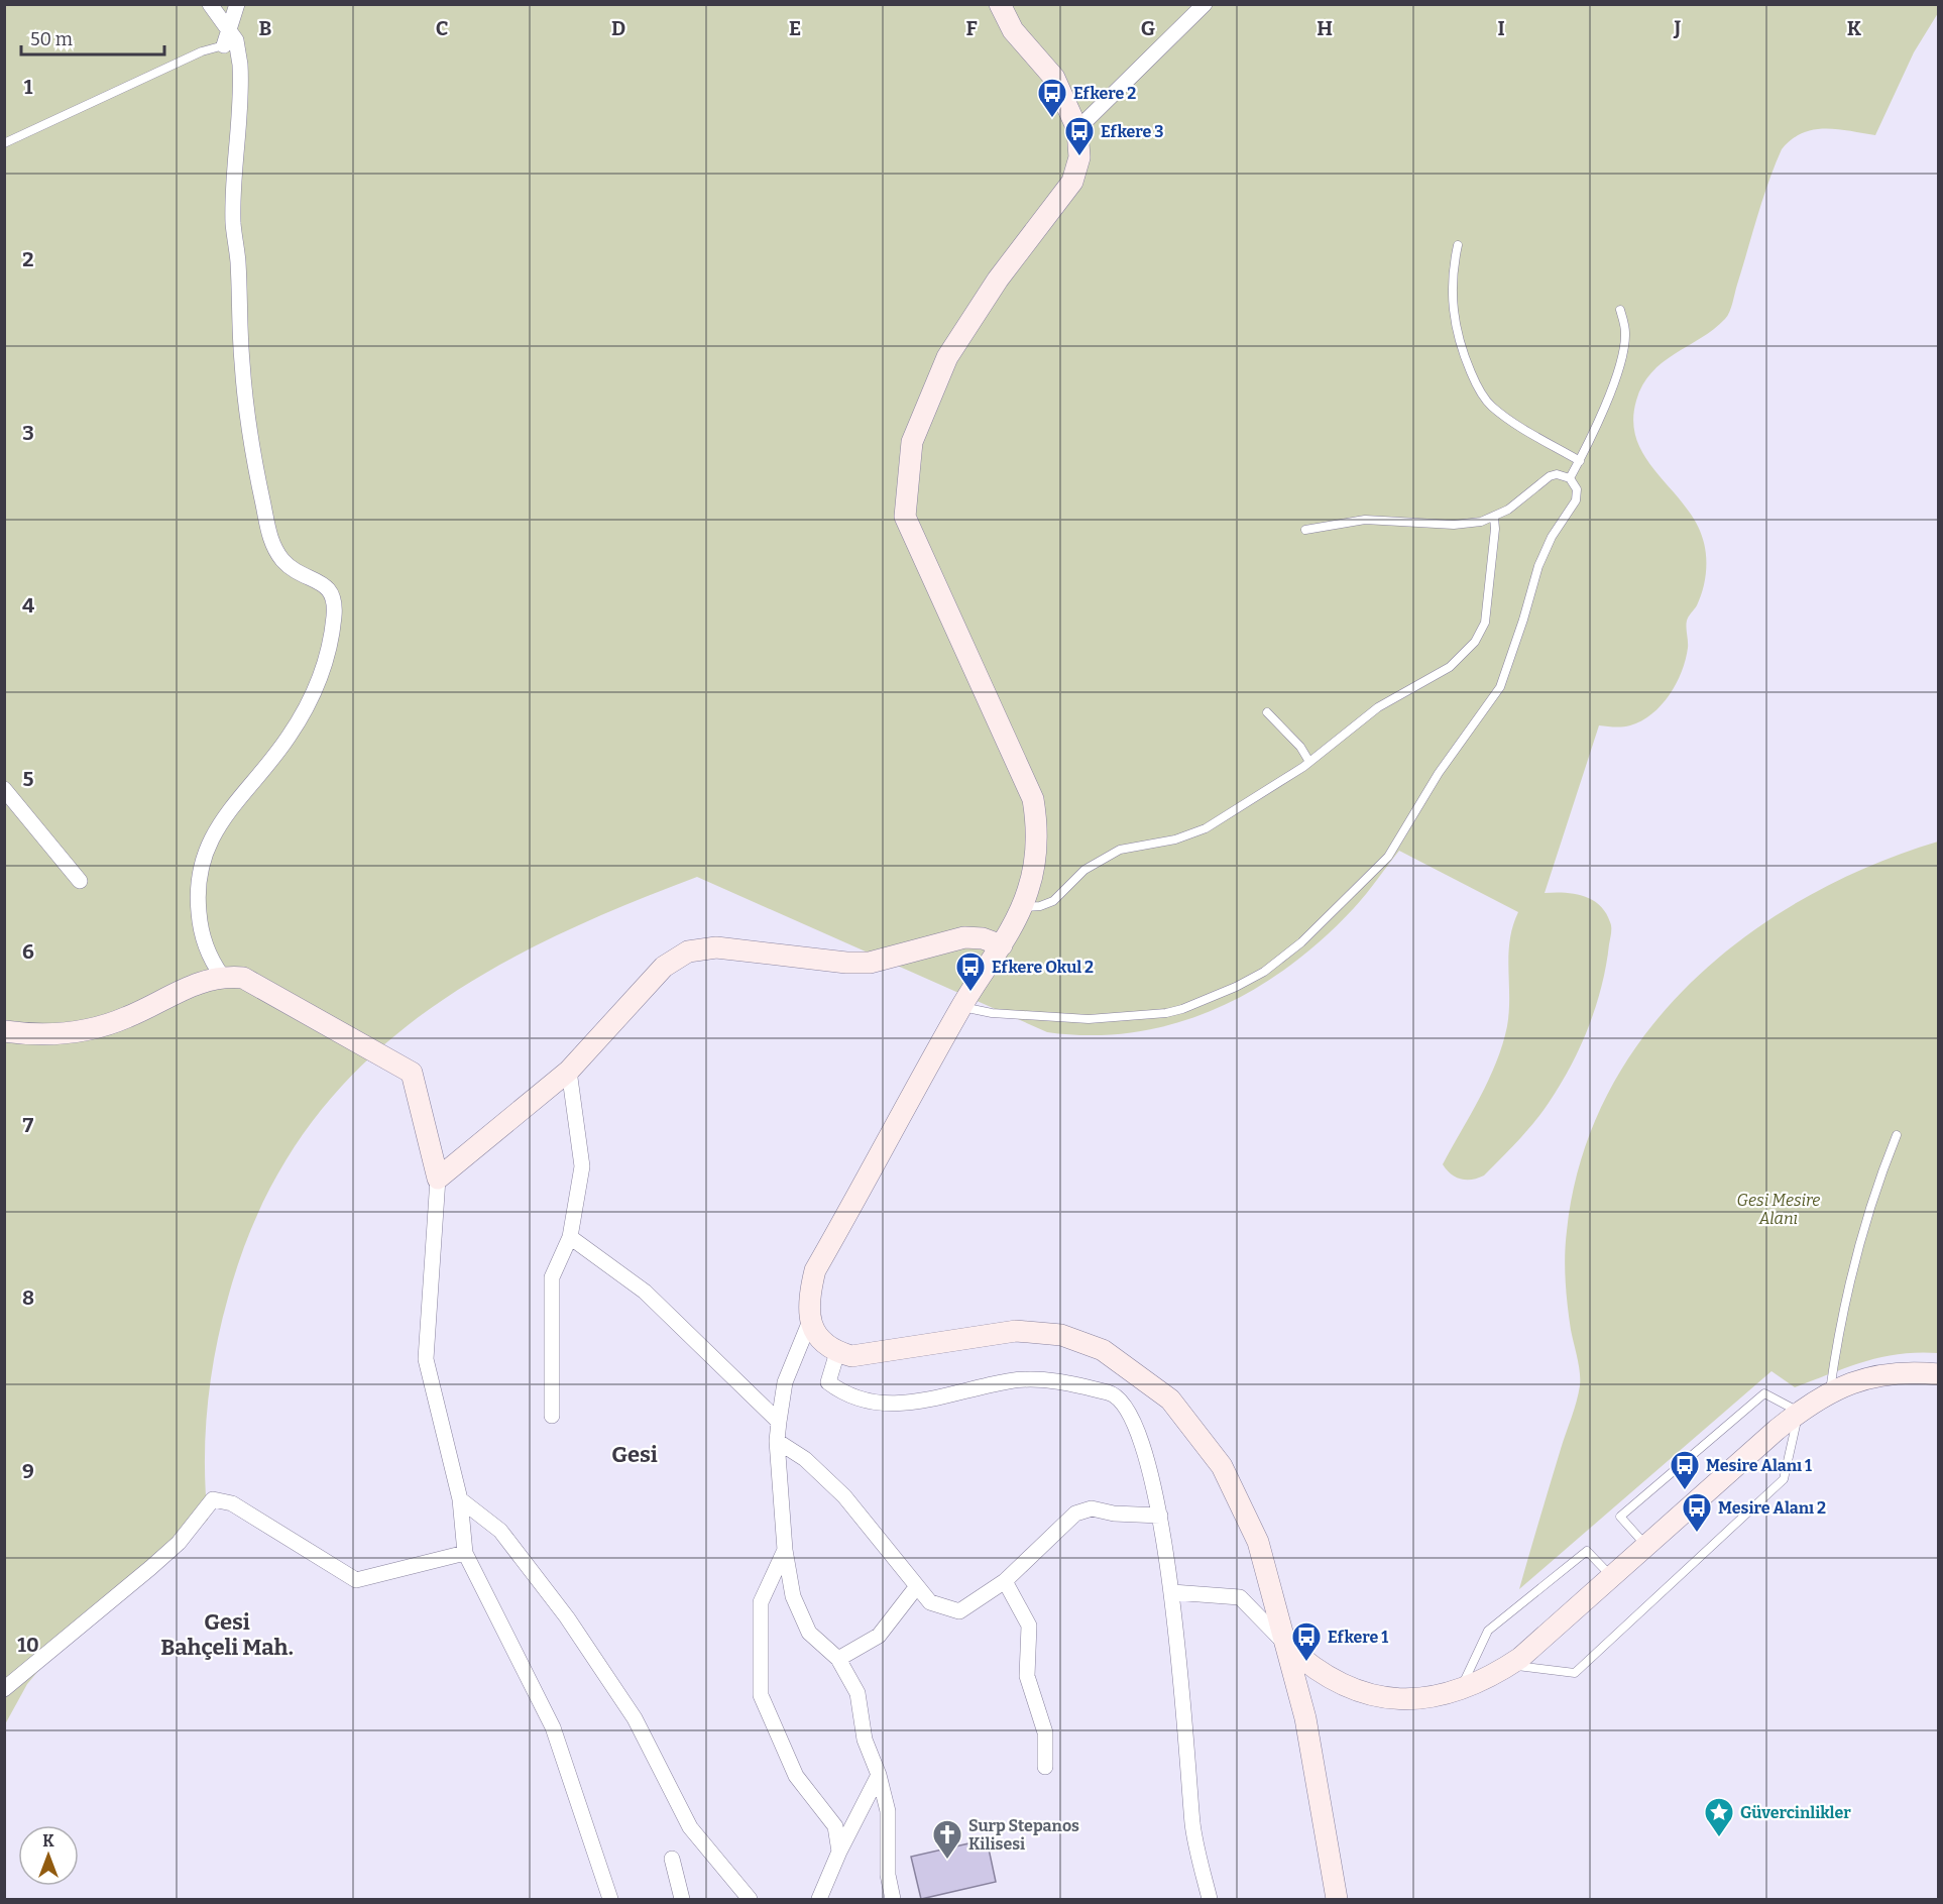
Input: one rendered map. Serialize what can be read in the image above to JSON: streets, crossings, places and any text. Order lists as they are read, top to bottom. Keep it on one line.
{"districts":["Gesi","Gesi Bahçeli Mah."],"parks":["Gesi Mesire Alanı"],"places":{"bus stop":["Efkere 2","Efkere 3","Efkere Okul 2","Mesire Alanı 1","Mesire Alanı 2","Efkere 1"],"place":["Güvercinlikler"],"church":["Surp Stepanos Kilisesi"]},"scale_bar":"50 m","north":"top","grid":{"columns":["B","C","D","E","F","G","H","I","J","K"],"rows":["1","2","3","4","5","6","7","8","9","10"]}}
